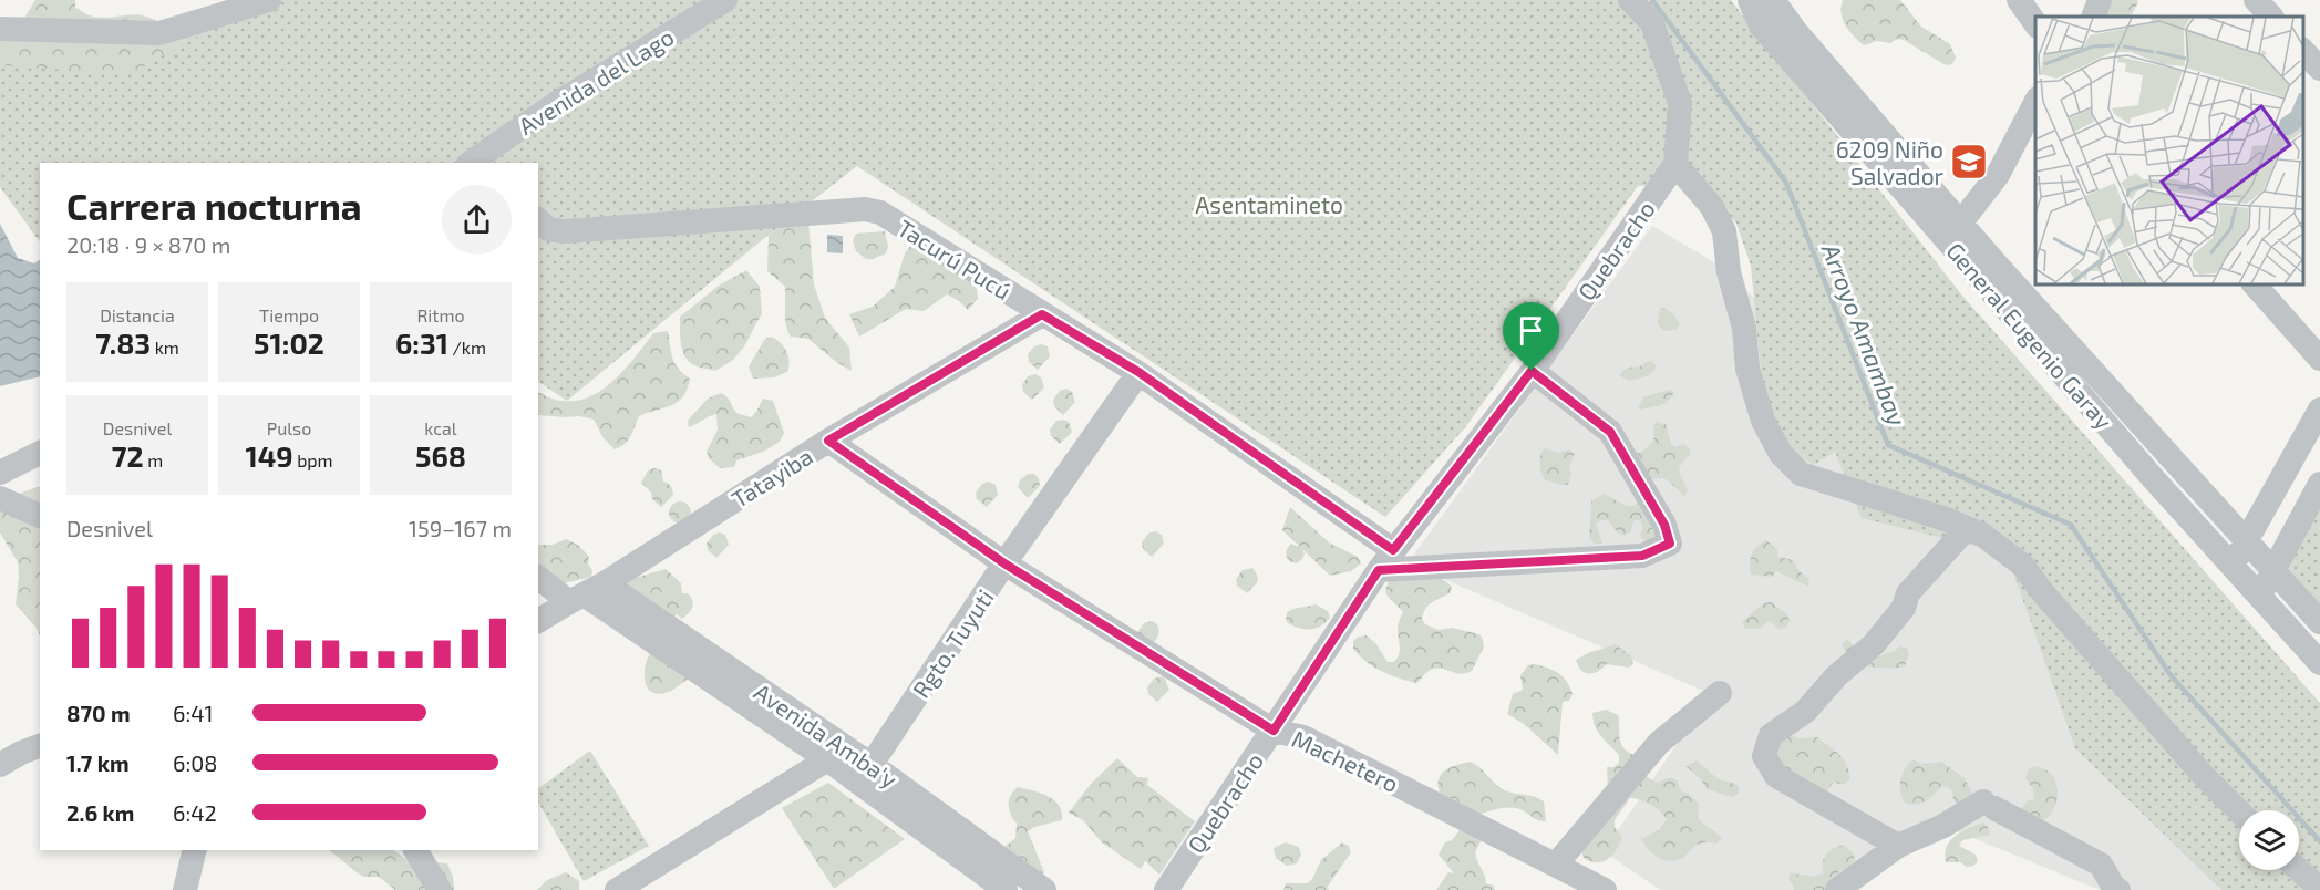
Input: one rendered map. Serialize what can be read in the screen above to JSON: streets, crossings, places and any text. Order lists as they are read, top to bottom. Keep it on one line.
{"streets":{"street":["Avenida del Lago","Quebracho","Tacurú Pucú","General Eugenio Garay","Tatayiba","Rgto. Tuyuti","Avenida Amba'y","Machetero"]},"crossings":[["Quebracho","Tacurú Pucú"],["Quebracho","Machetero"],["Tacurú Pucú","Tatayiba"],["Tacurú Pucú","Rgto. Tuyuti"],["Tatayiba","Avenida Amba'y"],["Tatayiba","Machetero"],["Rgto. Tuyuti","Avenida Amba'y"],["Rgto. Tuyuti","Machetero"]],"water":["Arroyo Amambay"],"parks":["Asentamineto"],"places":{"school or university":["6209 Niño Salvador"]},"page":{"heading":["Carrera nocturna","20:18 · 9 × 870 m"],"stats":[["Distancia","7.83 km"],["Tiempo","51:02"],["Ritmo","6:31 /km"],["Desnivel","72 m"],["Pulso","149 bpm"],["kcal","568"]],"chart":["Desnivel","159–167 m"],"list":[{"name":"870 m","note":"6:41"},{"name":"1.7 km","note":"6:08"},{"name":"2.6 km","note":"6:42"}]}}
